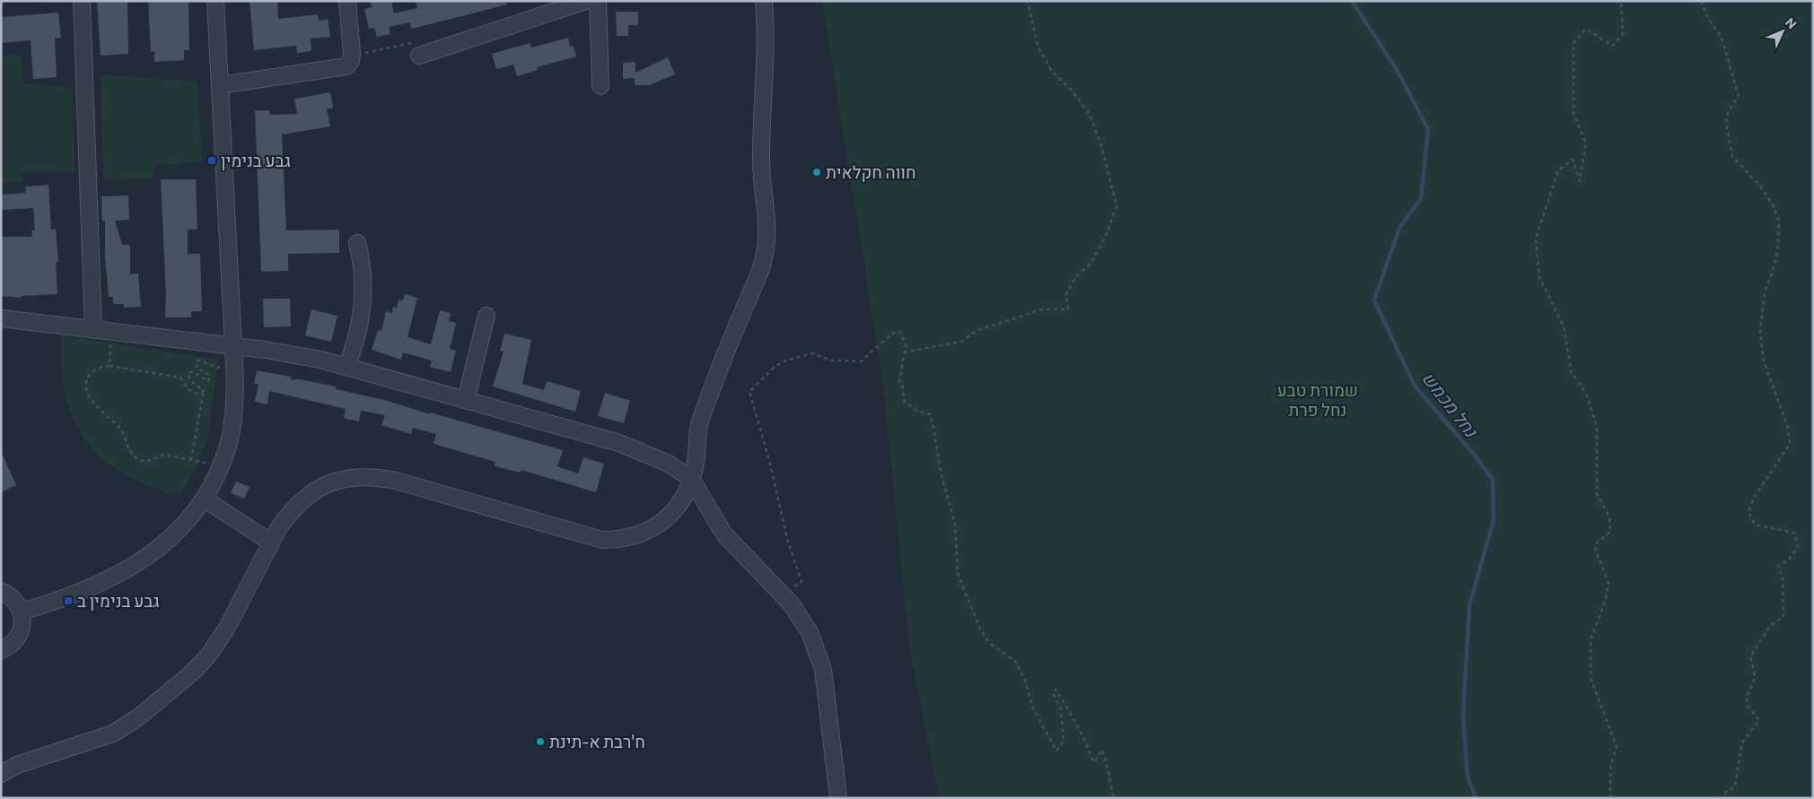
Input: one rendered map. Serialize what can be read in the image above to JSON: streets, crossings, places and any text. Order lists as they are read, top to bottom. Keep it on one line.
{"water":["נחל מכמש"],"parks":["שמורת טבע נחל פרת"],"places":{"transit":["גבע בנימין","גבע בנימין ב"],"other":["חווה חקלאית","ח'רבת א-תינת"]},"north":"top right"}
